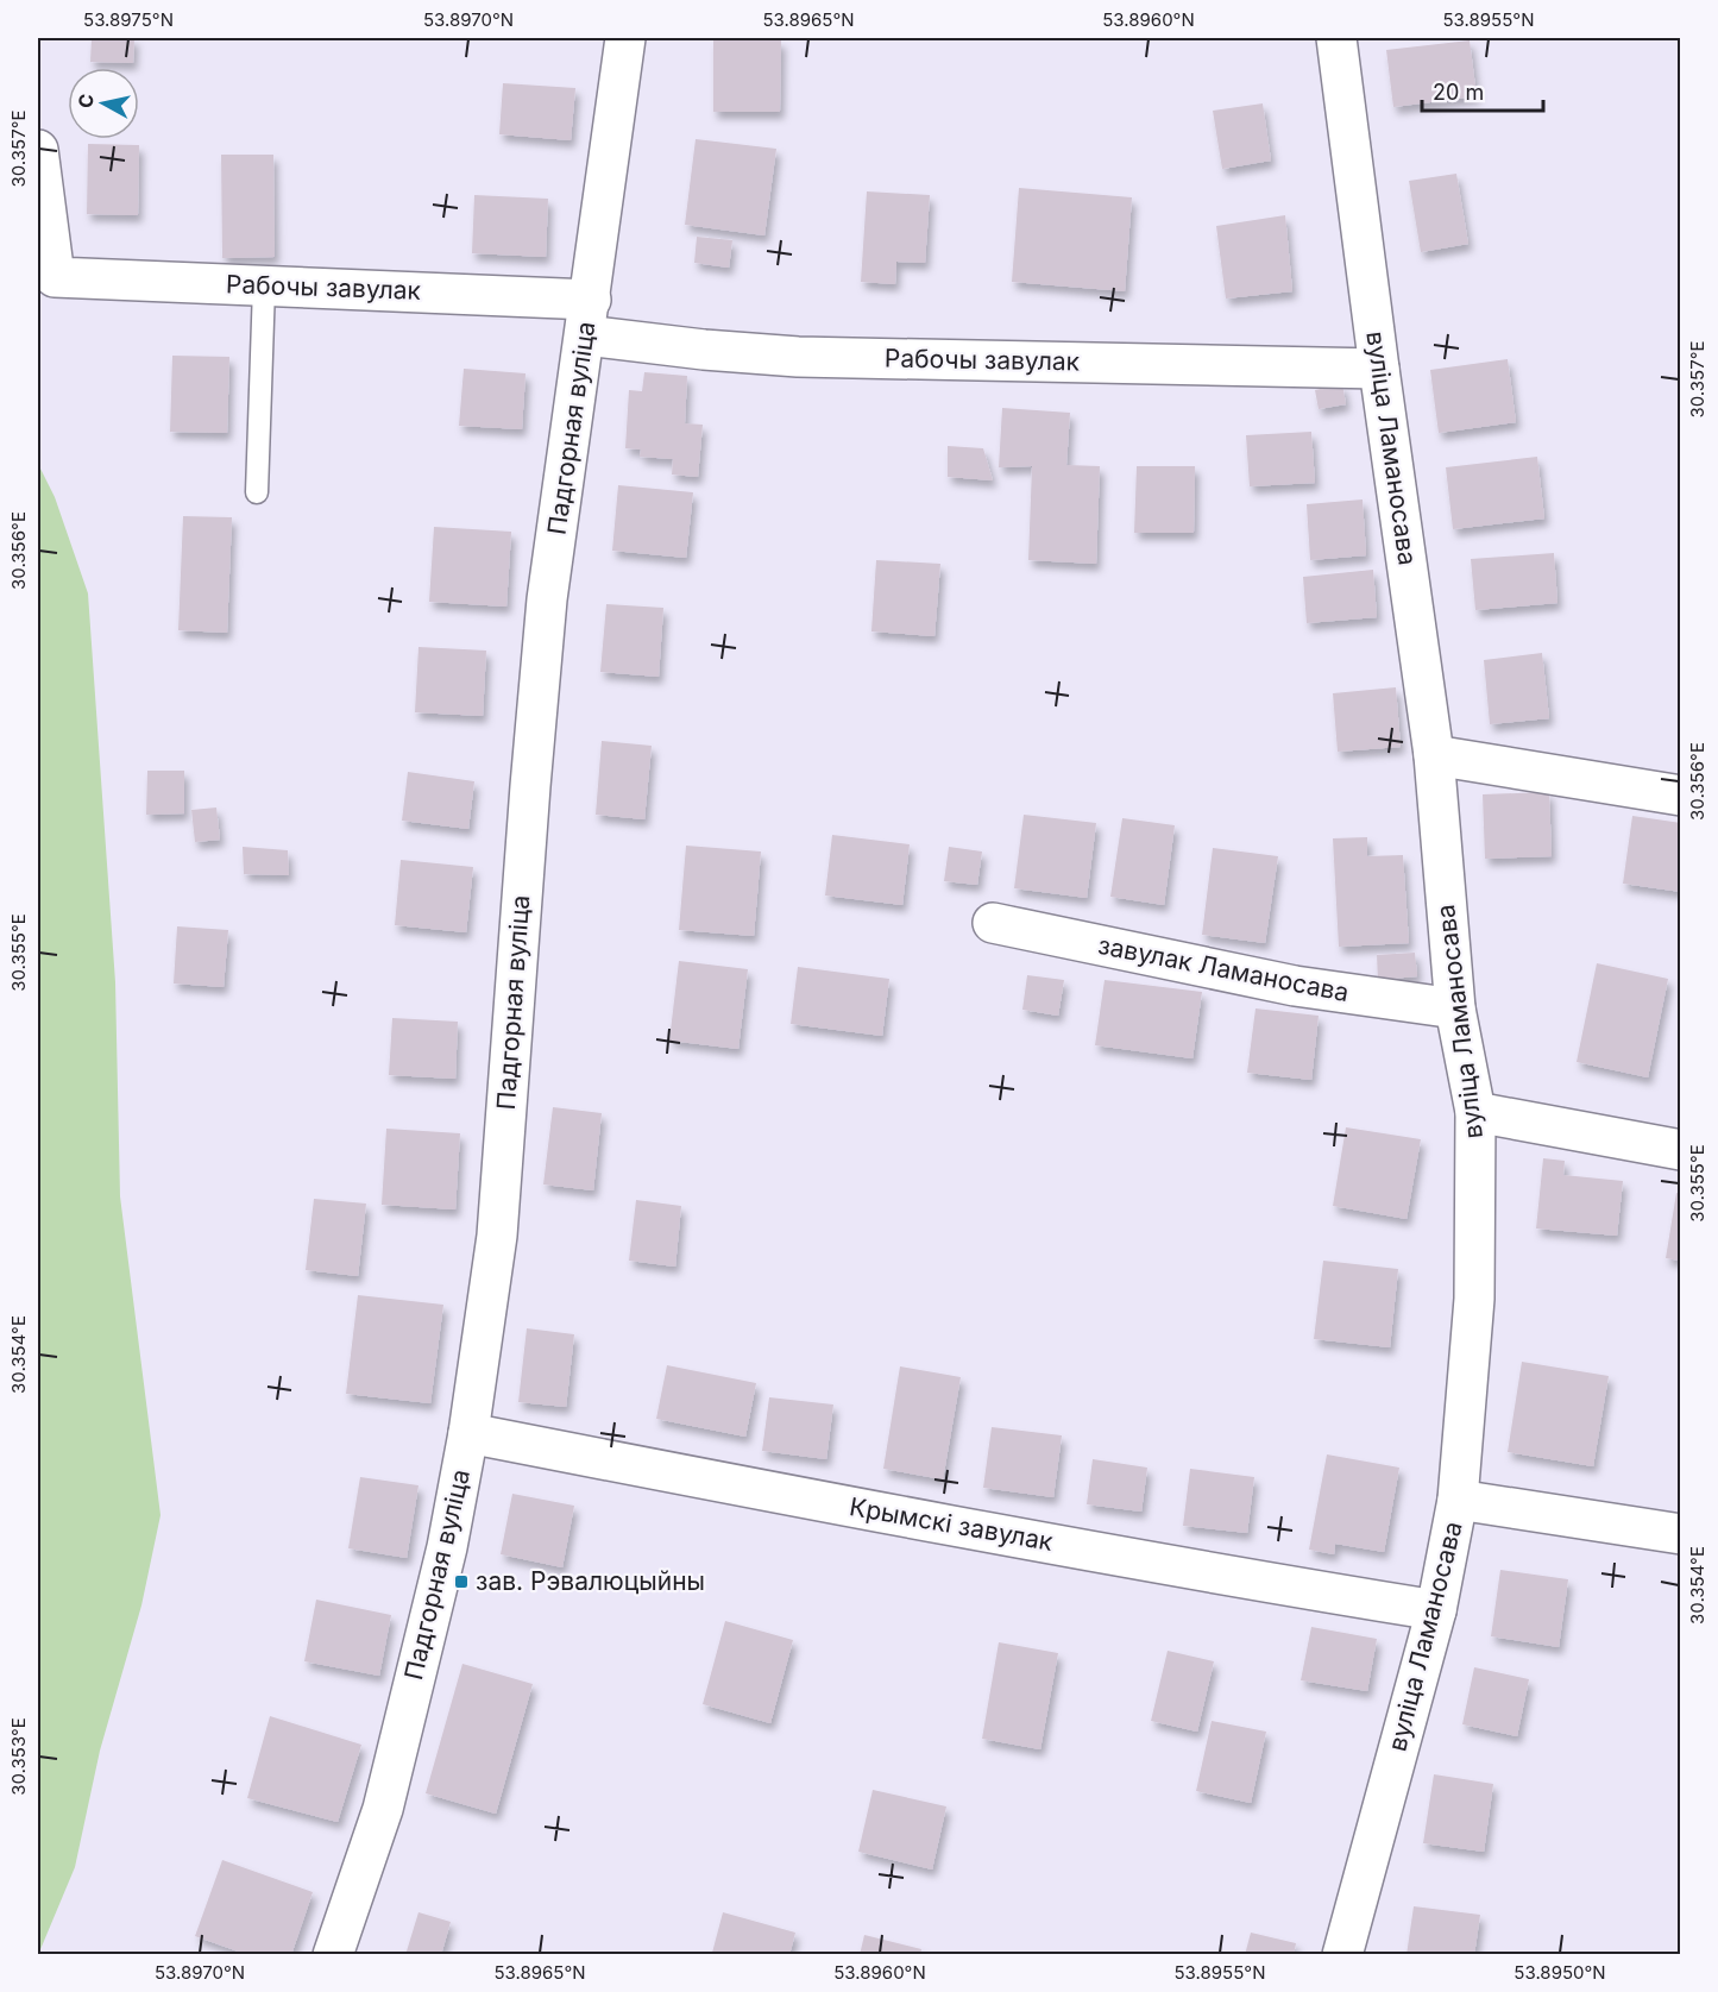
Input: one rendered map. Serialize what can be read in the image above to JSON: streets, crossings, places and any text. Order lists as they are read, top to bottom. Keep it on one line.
{"streets":{"street":["Рабочы завулак","Падгорная вуліца","вуліца Ламаносава","завулак Ламаносава","Крымскі завулак"]},"crossings":[["Рабочы завулак","Падгорная вуліца"],["Рабочы завулак","вуліца Ламаносава"],["Падгорная вуліца","Крымскі завулак"],["вуліца Ламаносава","завулак Ламаносава"],["вуліца Ламаносава","Крымскі завулак"]],"places":{"transit":["зав. Рэвалюцыйны"]},"scale_bar":"20 m","north":"left","coordinates":["53.8975°N","53.8970°N","53.8965°N","53.8960°N","53.8955°N","30.357°E","30.356°E","30.355°E","30.354°E","30.353°E","53.8950°N"]}
